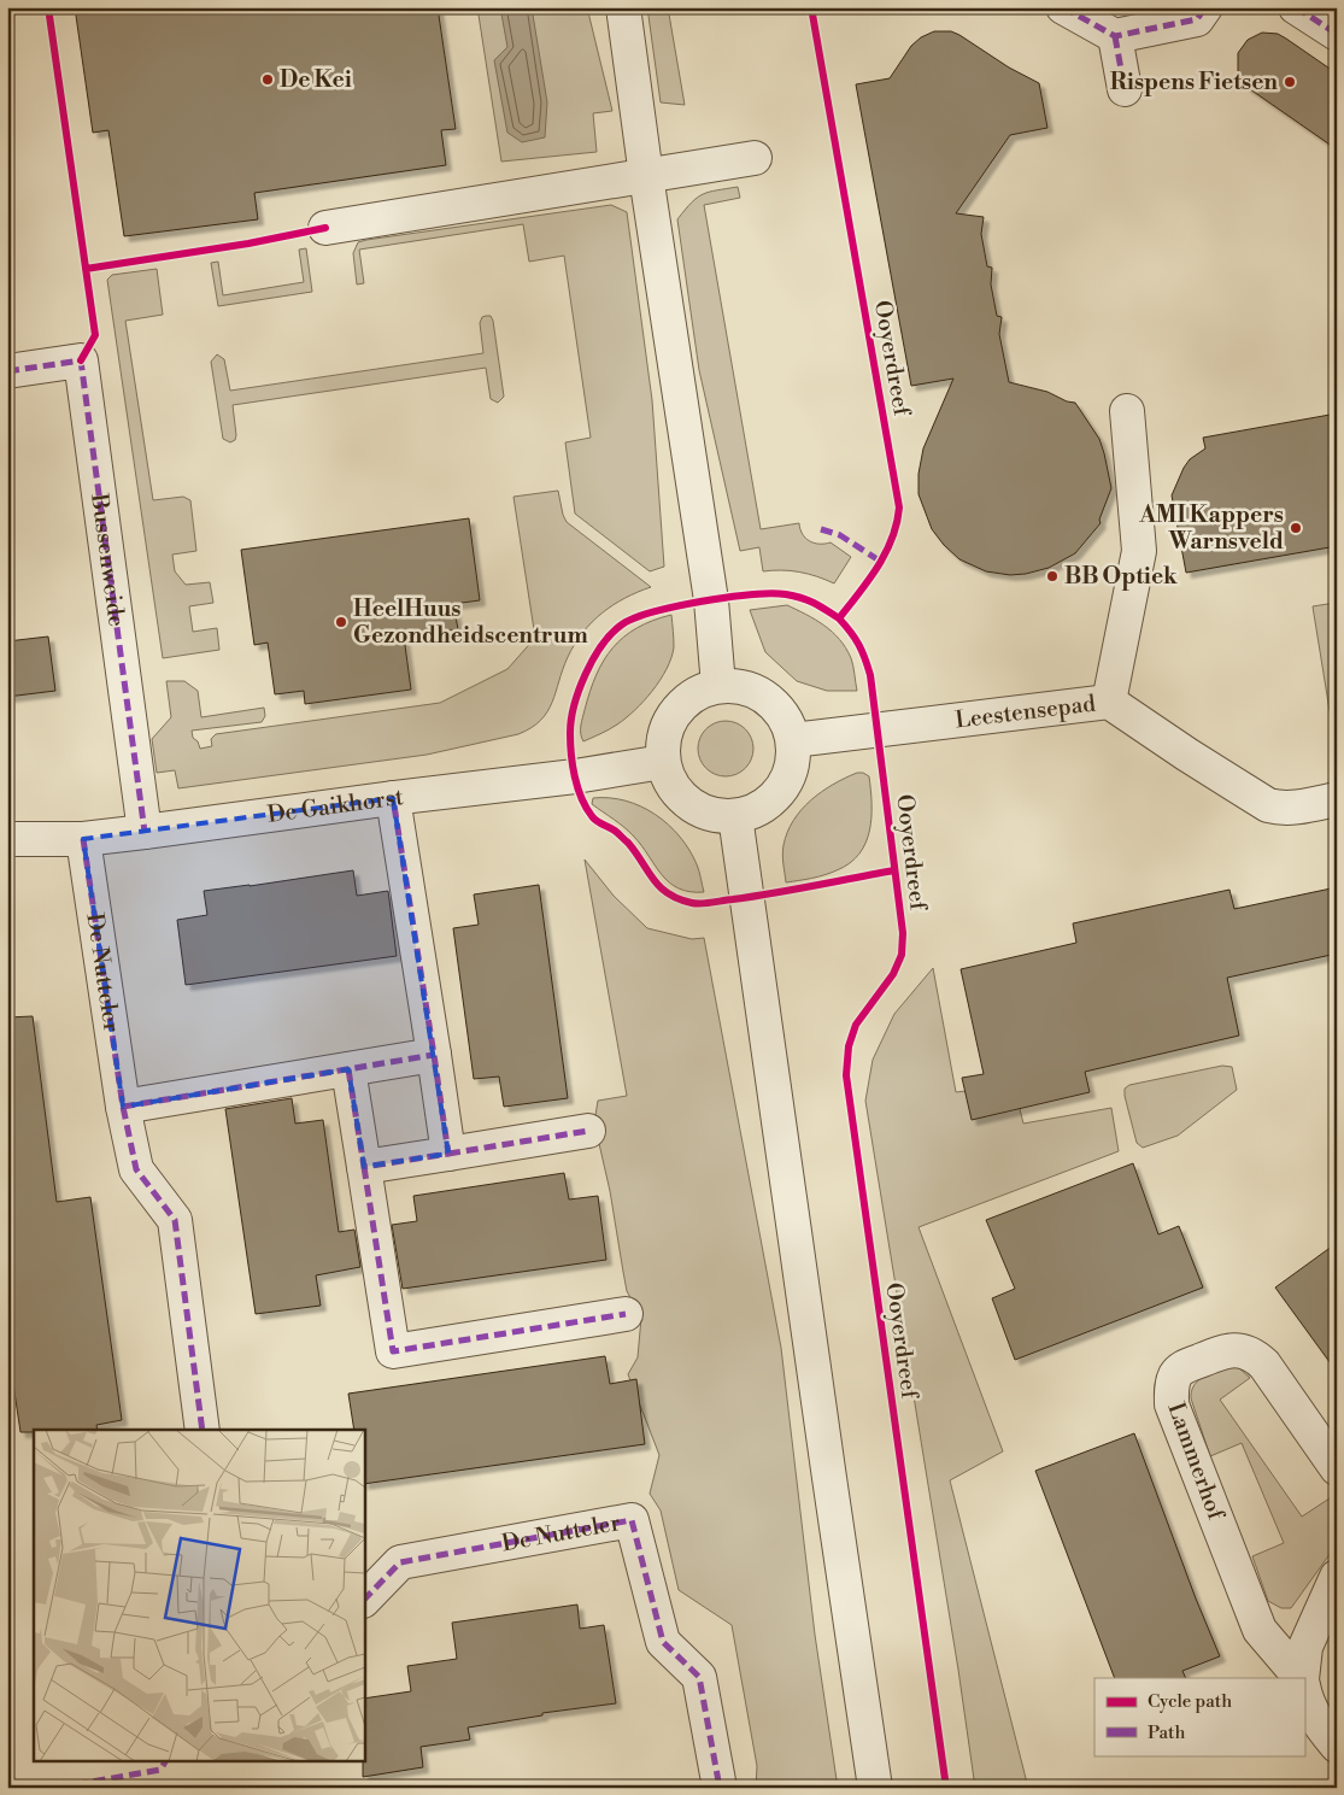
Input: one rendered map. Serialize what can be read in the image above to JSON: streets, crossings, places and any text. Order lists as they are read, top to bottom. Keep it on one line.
{"streets":{"street":["Bussenweide","Leestensepad","De Gaikhorst","De Nutteler","Lammerhof"],"cycle path":["Ooyerdreef"]},"crossings":[["Bussenweide","De Gaikhorst"],["Leestensepad","De Gaikhorst"],["De Gaikhorst","De Nutteler"]],"places":["De Kei","Rispens Fietsen","AMI Kappers Warnsveld","BB Optiek","HeelHuus Gezondheidscentrum"],"legend":["Cycle path","Path"]}
